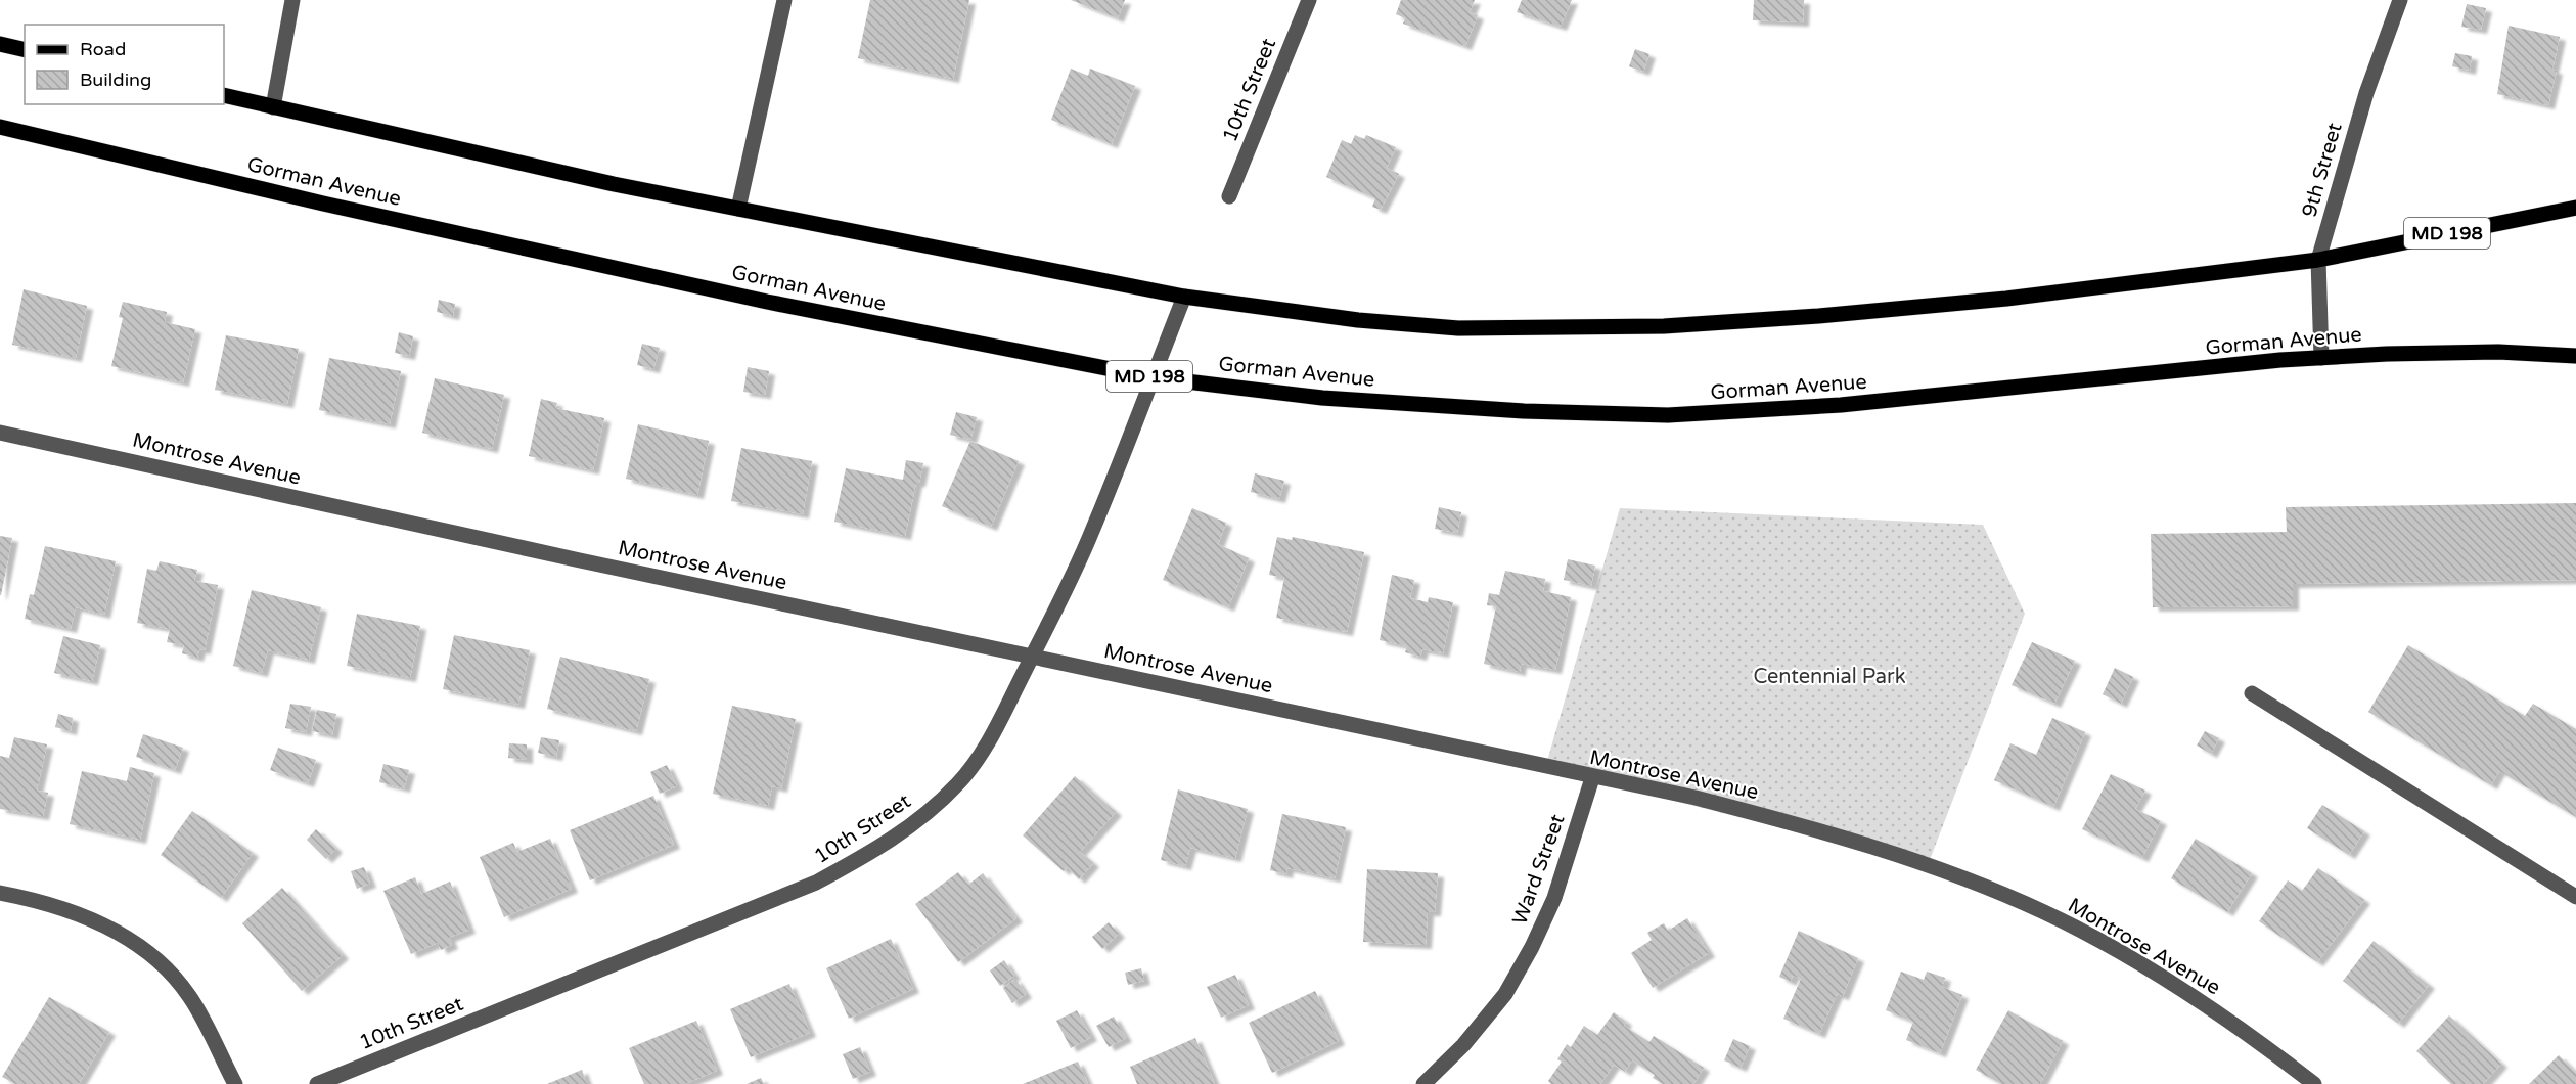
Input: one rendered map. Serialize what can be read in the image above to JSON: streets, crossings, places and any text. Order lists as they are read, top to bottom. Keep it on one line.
{"streets":{"main road":["Gorman Avenue","MD 198"],"street":["10th Street","9th Street","Montrose Avenue","Ward Street"]},"crossings":[["10th Street","Gorman Avenue"],["10th Street","MD 198"],["10th Street","Montrose Avenue"],["9th Street","Gorman Avenue"],["9th Street","MD 198"],["Montrose Avenue","Ward Street"]],"parks":["Centennial Park"],"legend":["Road","Building"]}
